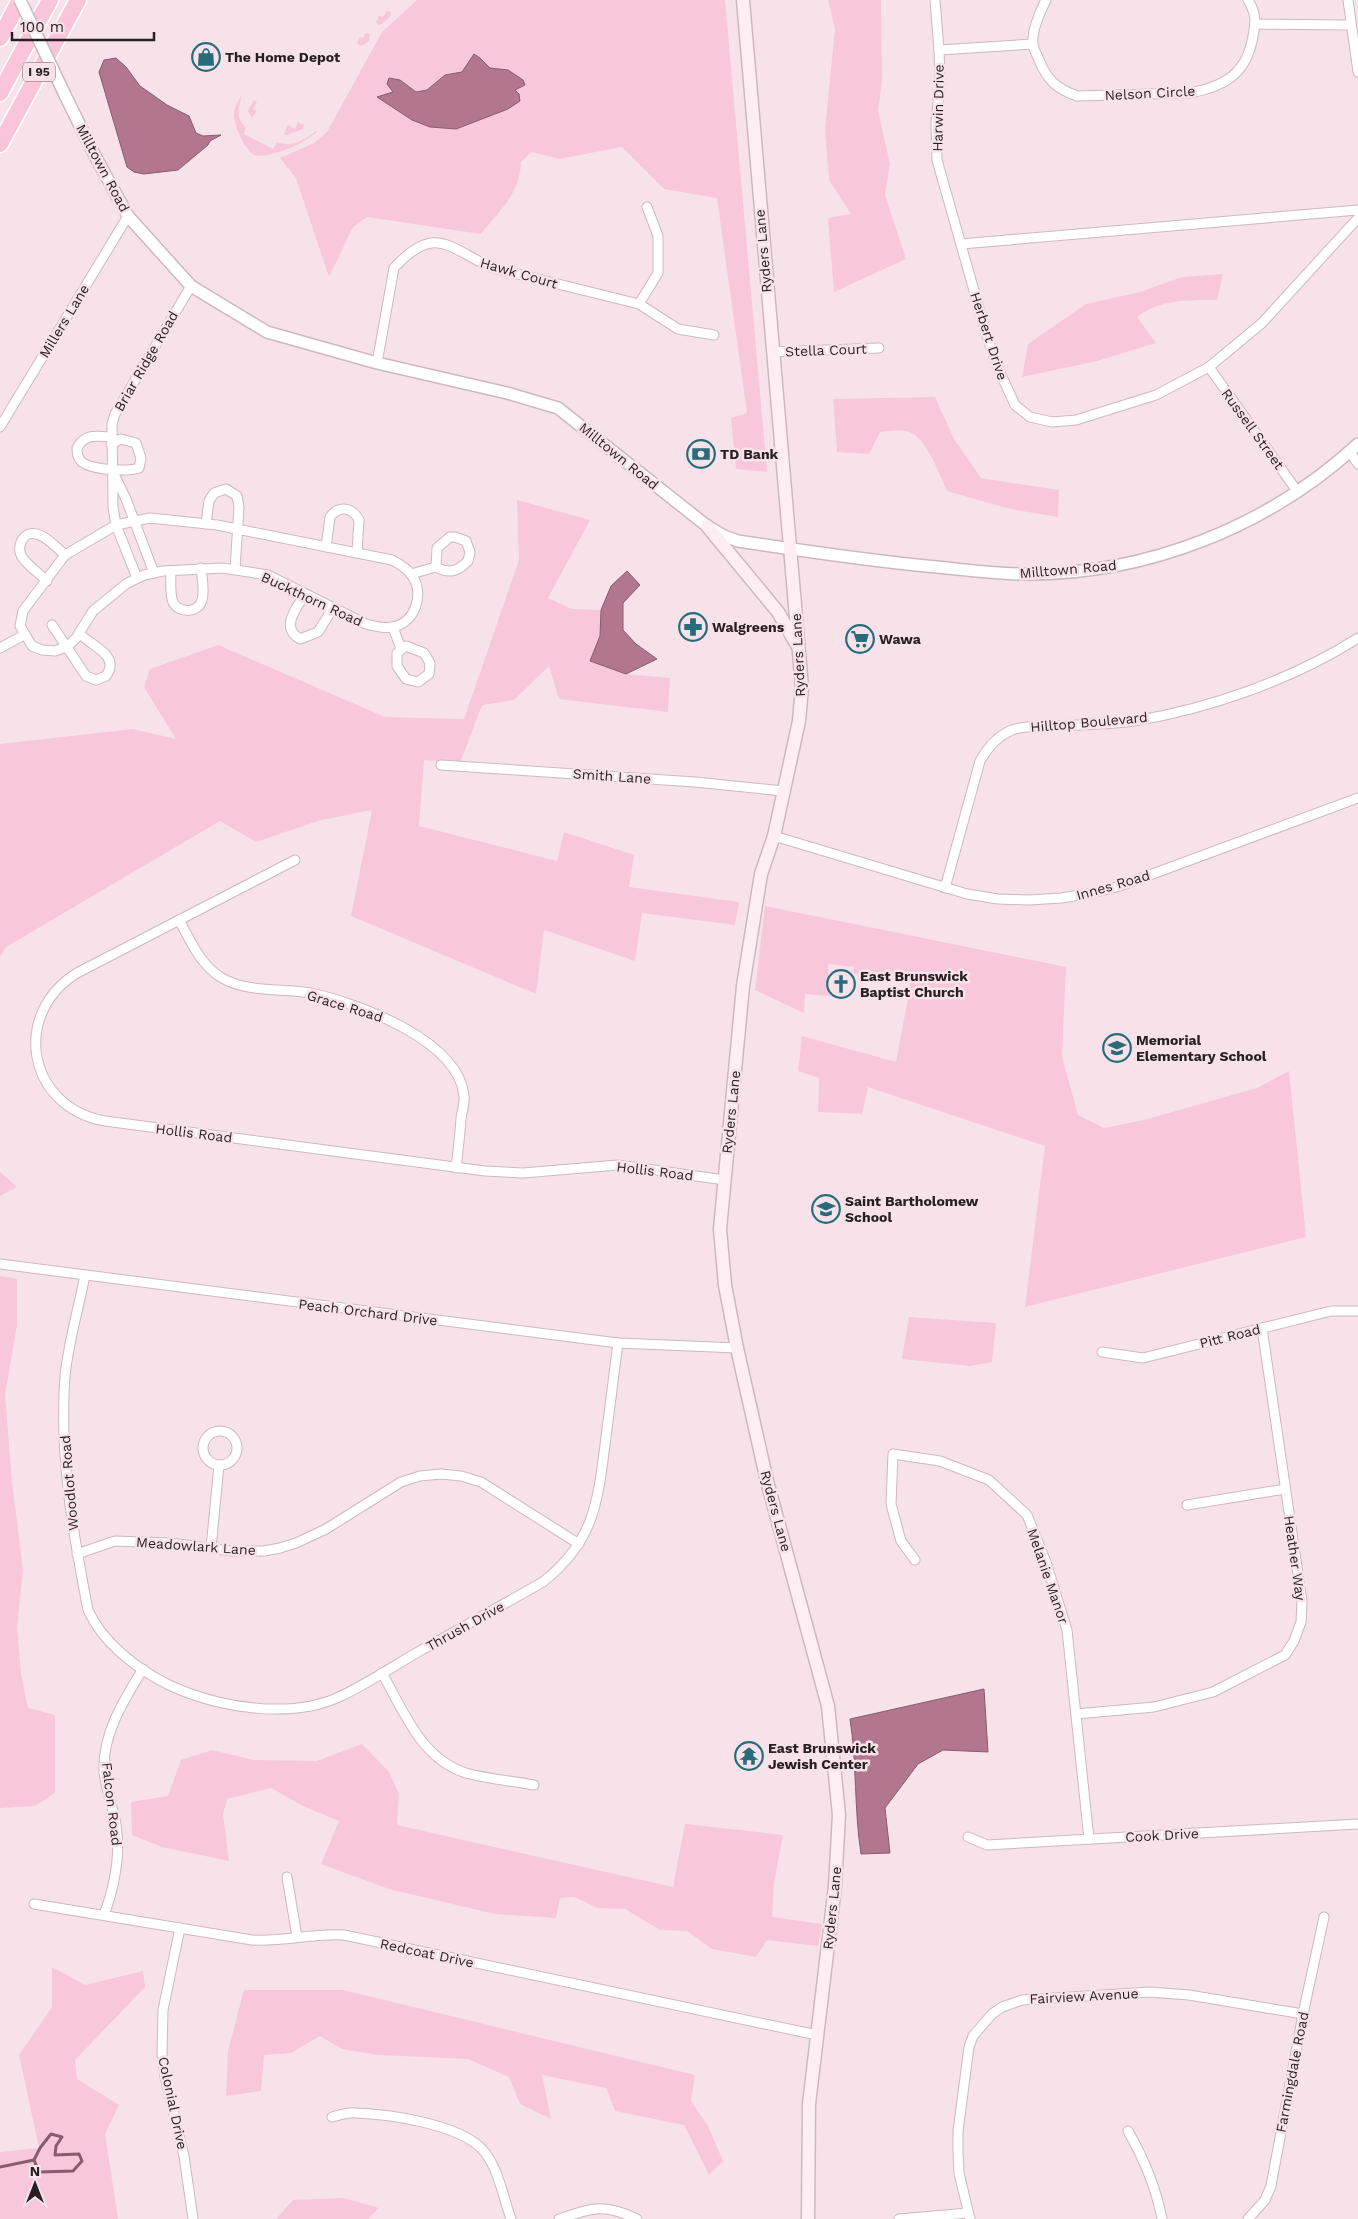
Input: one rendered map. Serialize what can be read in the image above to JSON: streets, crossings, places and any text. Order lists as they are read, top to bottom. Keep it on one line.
{"streets":{"highway":["I 95"],"main road":["Ryders Lane"],"street":["Nelson Circle","Harwin Drive","Milltown Road","Hawk Court","Millers Lane","Herbert Drive","Stella Court","Briar Ridge Road","Russell Street","Buckthorn Road","Hilltop Boulevard","Smith Lane","Innes Road","Grace Road","Hollis Road","Peach Orchard Drive","Pitt Road","Woodlot Road","Meadowlark Lane","Heather Way","Melanie Manor","Thrush Drive","Falcon Road","Cook Drive","Redcoat Drive","Fairview Avenue","Farmingdale Road","Colonial Drive"]},"crossings":[["Harwin Drive","Herbert Drive"],["Milltown Road","Ryders Lane"],["Milltown Road","Hawk Court"],["Milltown Road","Millers Lane"],["Milltown Road","Briar Ridge Road"],["Milltown Road","Russell Street"],["Ryders Lane","Stella Court"],["Ryders Lane","Smith Lane"],["Ryders Lane","Innes Road"],["Ryders Lane","Hollis Road"],["Ryders Lane","Peach Orchard Drive"],["Ryders Lane","Redcoat Drive"],["Herbert Drive","Russell Street"],["Briar Ridge Road","Buckthorn Road"],["Hilltop Boulevard","Innes Road"],["Grace Road","Hollis Road"],["Peach Orchard Drive","Woodlot Road"],["Peach Orchard Drive","Thrush Drive"],["Pitt Road","Heather Way"],["Woodlot Road","Meadowlark Lane"],["Woodlot Road","Thrush Drive"],["Woodlot Road","Falcon Road"],["Meadowlark Lane","Thrush Drive"],["Heather Way","Melanie Manor"],["Melanie Manor","Cook Drive"],["Thrush Drive","Falcon Road"],["Falcon Road","Redcoat Drive"],["Redcoat Drive","Colonial Drive"],["Fairview Avenue","Farmingdale Road"]],"places":{"shop":["The Home Depot"],"bank":["TD Bank"],"pharmacy":["Walgreens"],"supermarket":["Wawa"],"church":["East Brunswick Baptist Church"],"school or university":["Memorial Elementary School","Saint Bartholomew School"],"temple":["East Brunswick Jewish Center"]},"scale_bar":"100 m","north":"top"}
